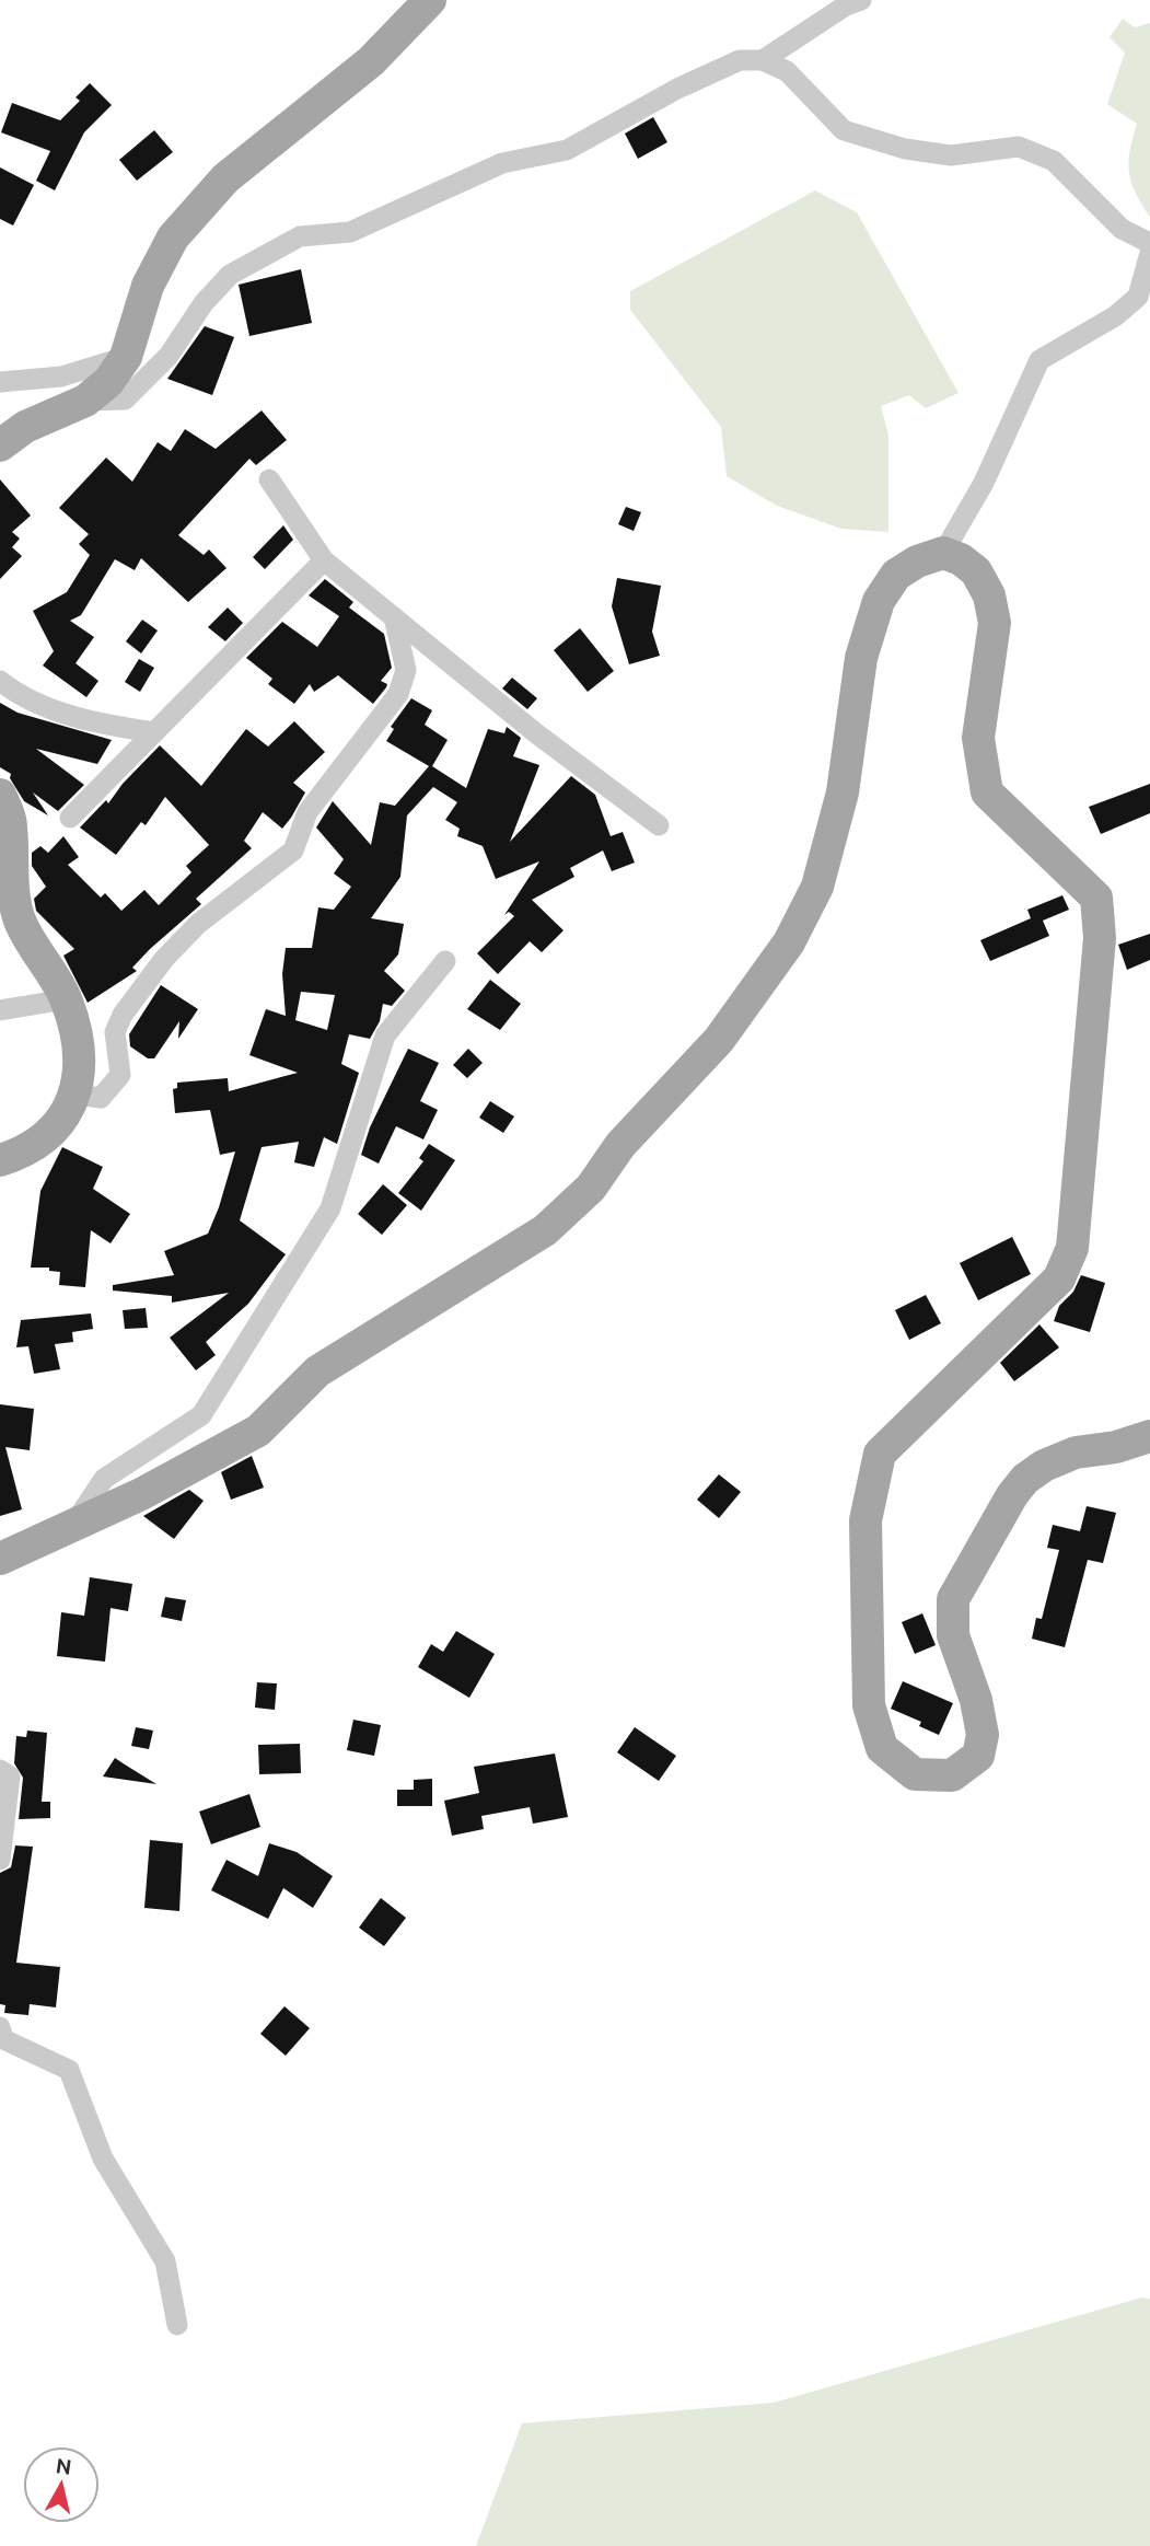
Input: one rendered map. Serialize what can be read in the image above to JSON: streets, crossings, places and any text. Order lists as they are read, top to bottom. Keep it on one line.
{"north":"top"}
